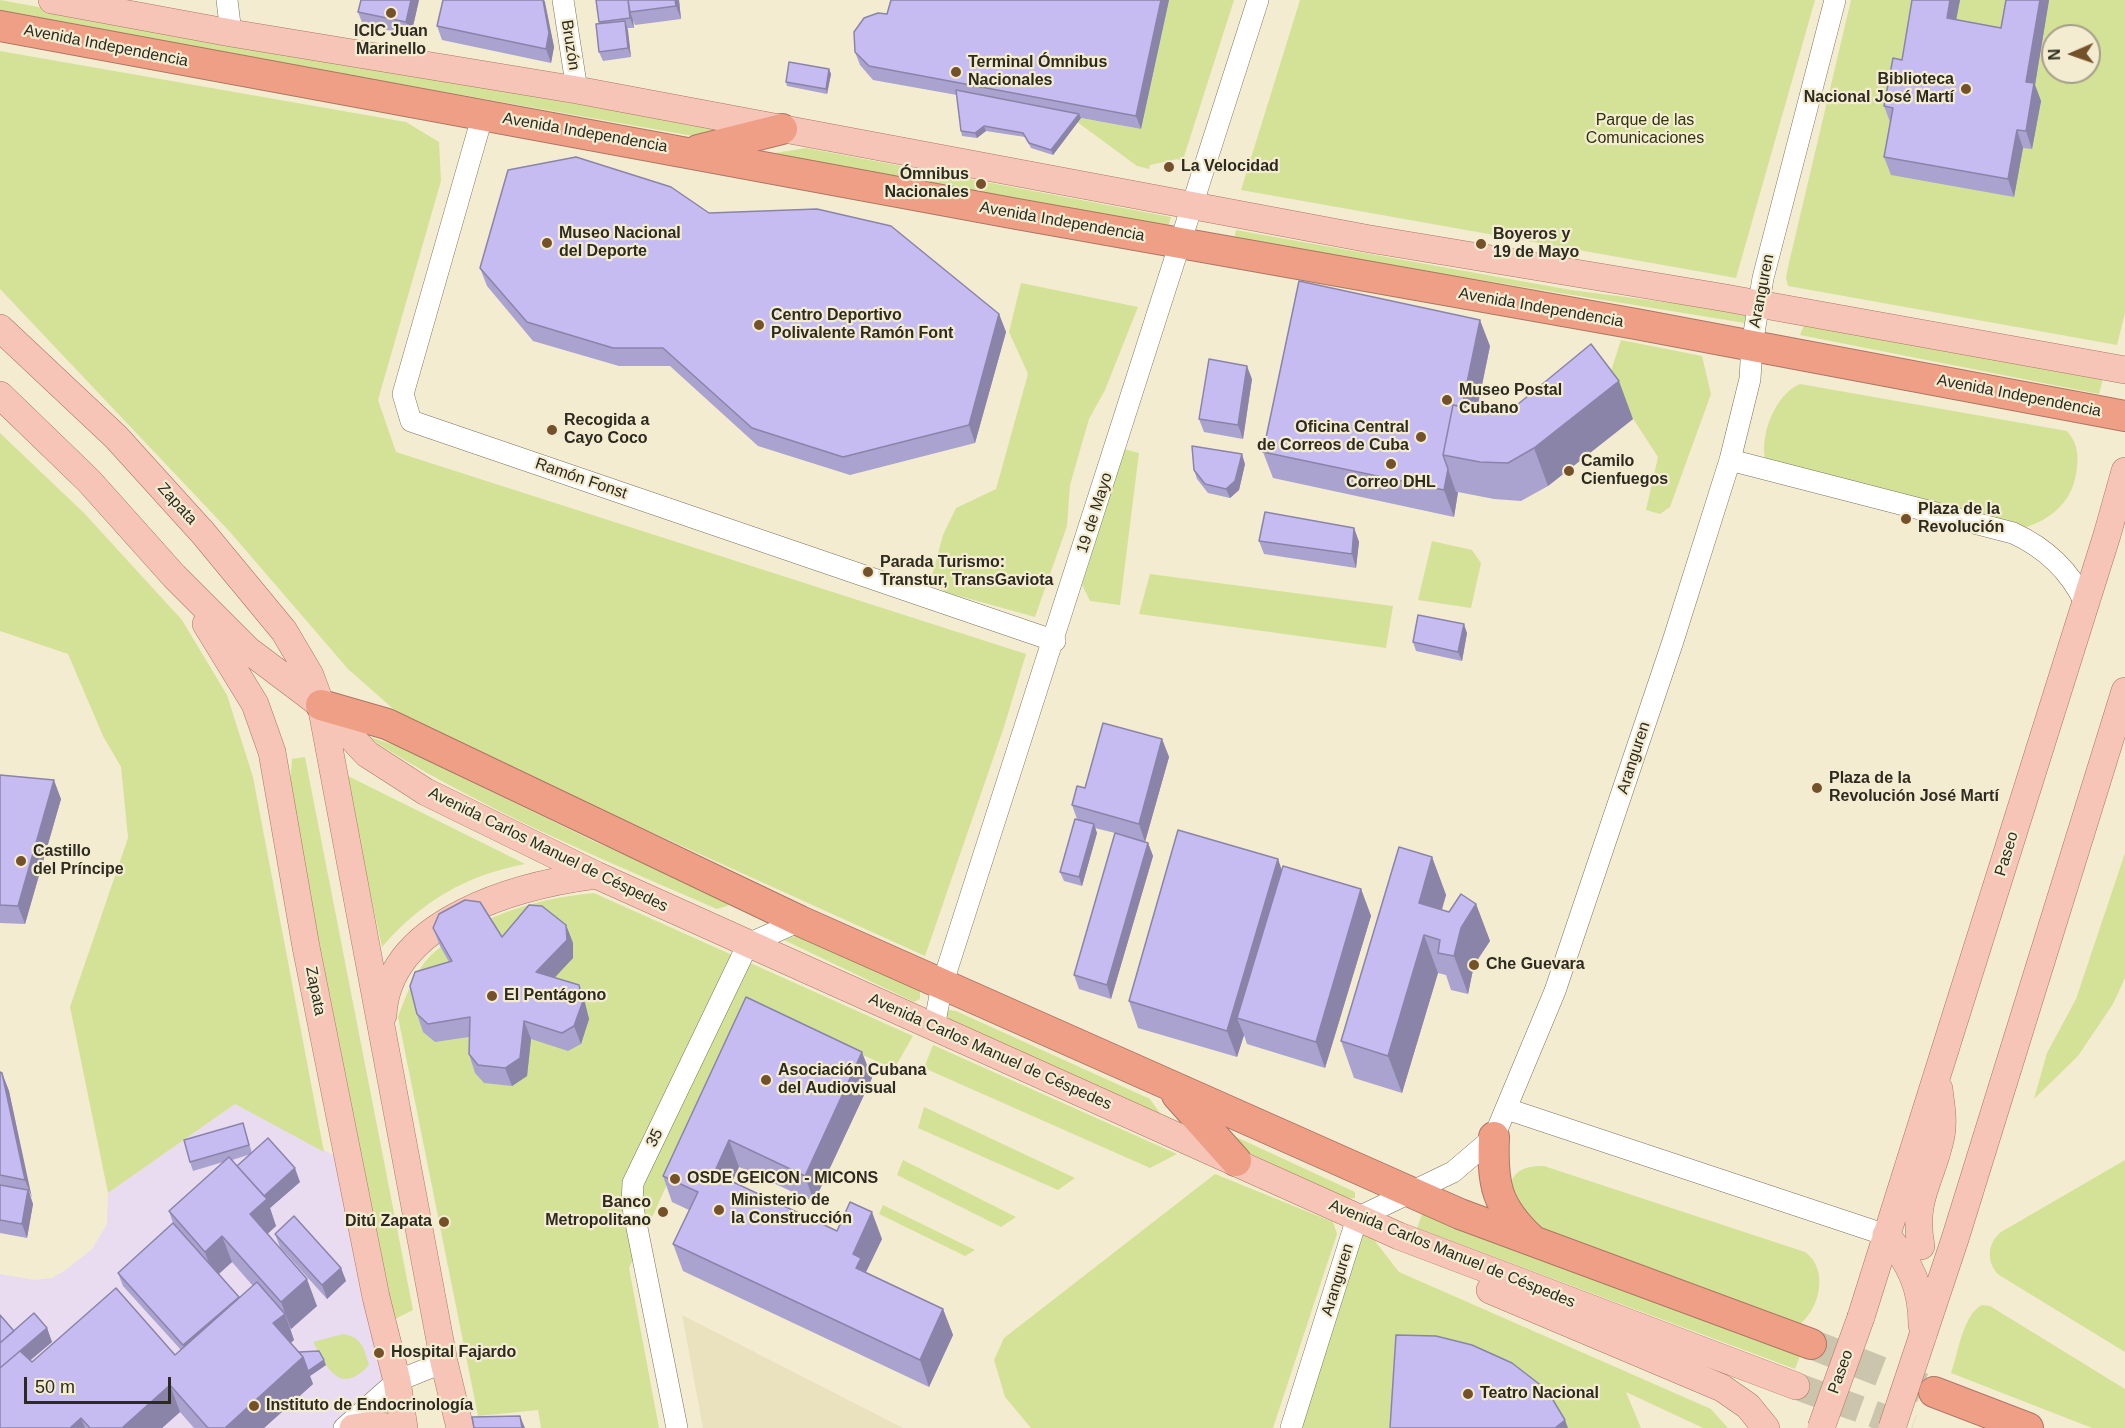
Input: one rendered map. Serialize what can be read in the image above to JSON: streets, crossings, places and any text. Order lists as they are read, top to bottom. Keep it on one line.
{"streets":{"highway":["Avenida Independencia"],"main road":["Zapata","Avenida Carlos Manuel de Céspedes","Paseo"],"street":["Bruzón","Aranguren","Ramón Fonst","19 de Mayo","35"]},"crossings":[["Avenida Independencia","Aranguren"],["Avenida Independencia","Ramón Fonst"],["Avenida Independencia","19 de Mayo"],["Aranguren","Avenida Carlos Manuel de Céspedes"],["Ramón Fonst","19 de Mayo"],["Zapata","Avenida Carlos Manuel de Céspedes"],["19 de Mayo","Avenida Carlos Manuel de Céspedes"],["Avenida Carlos Manuel de Céspedes","35"]],"parks":["Parque de las Comunicaciones"],"places":["ICIC Juan Marinello","Terminal Ómnibus Nacionales","Biblioteca Nacional José Martí","La Velocidad","Ómnibus Nacionales","Museo Nacional del Deporte","Boyeros y 19 de Mayo","Centro Deportivo Polivalente Ramón Font","Museo Postal Cubano","Recogida a Cayo Coco","Oficina Central de Correos de Cuba","Correo DHL","Camilo Cienfuegos","Plaza de la Revolución","Parada Turismo: Transtur, TransGaviota","Plaza de la Revolución José Martí","Castillo del Príncipe","Che Guevara","El Pentágono","Asociación Cubana del Audiovisual","OSDE GEICON - MICONS","Ministerio de la Construcción","Banco Metropolitano","Ditú Zapata","Hospital Fajardo","Teatro Nacional","Instituto de Endocrinología"],"scale_bar":"50 m","north":"left"}
